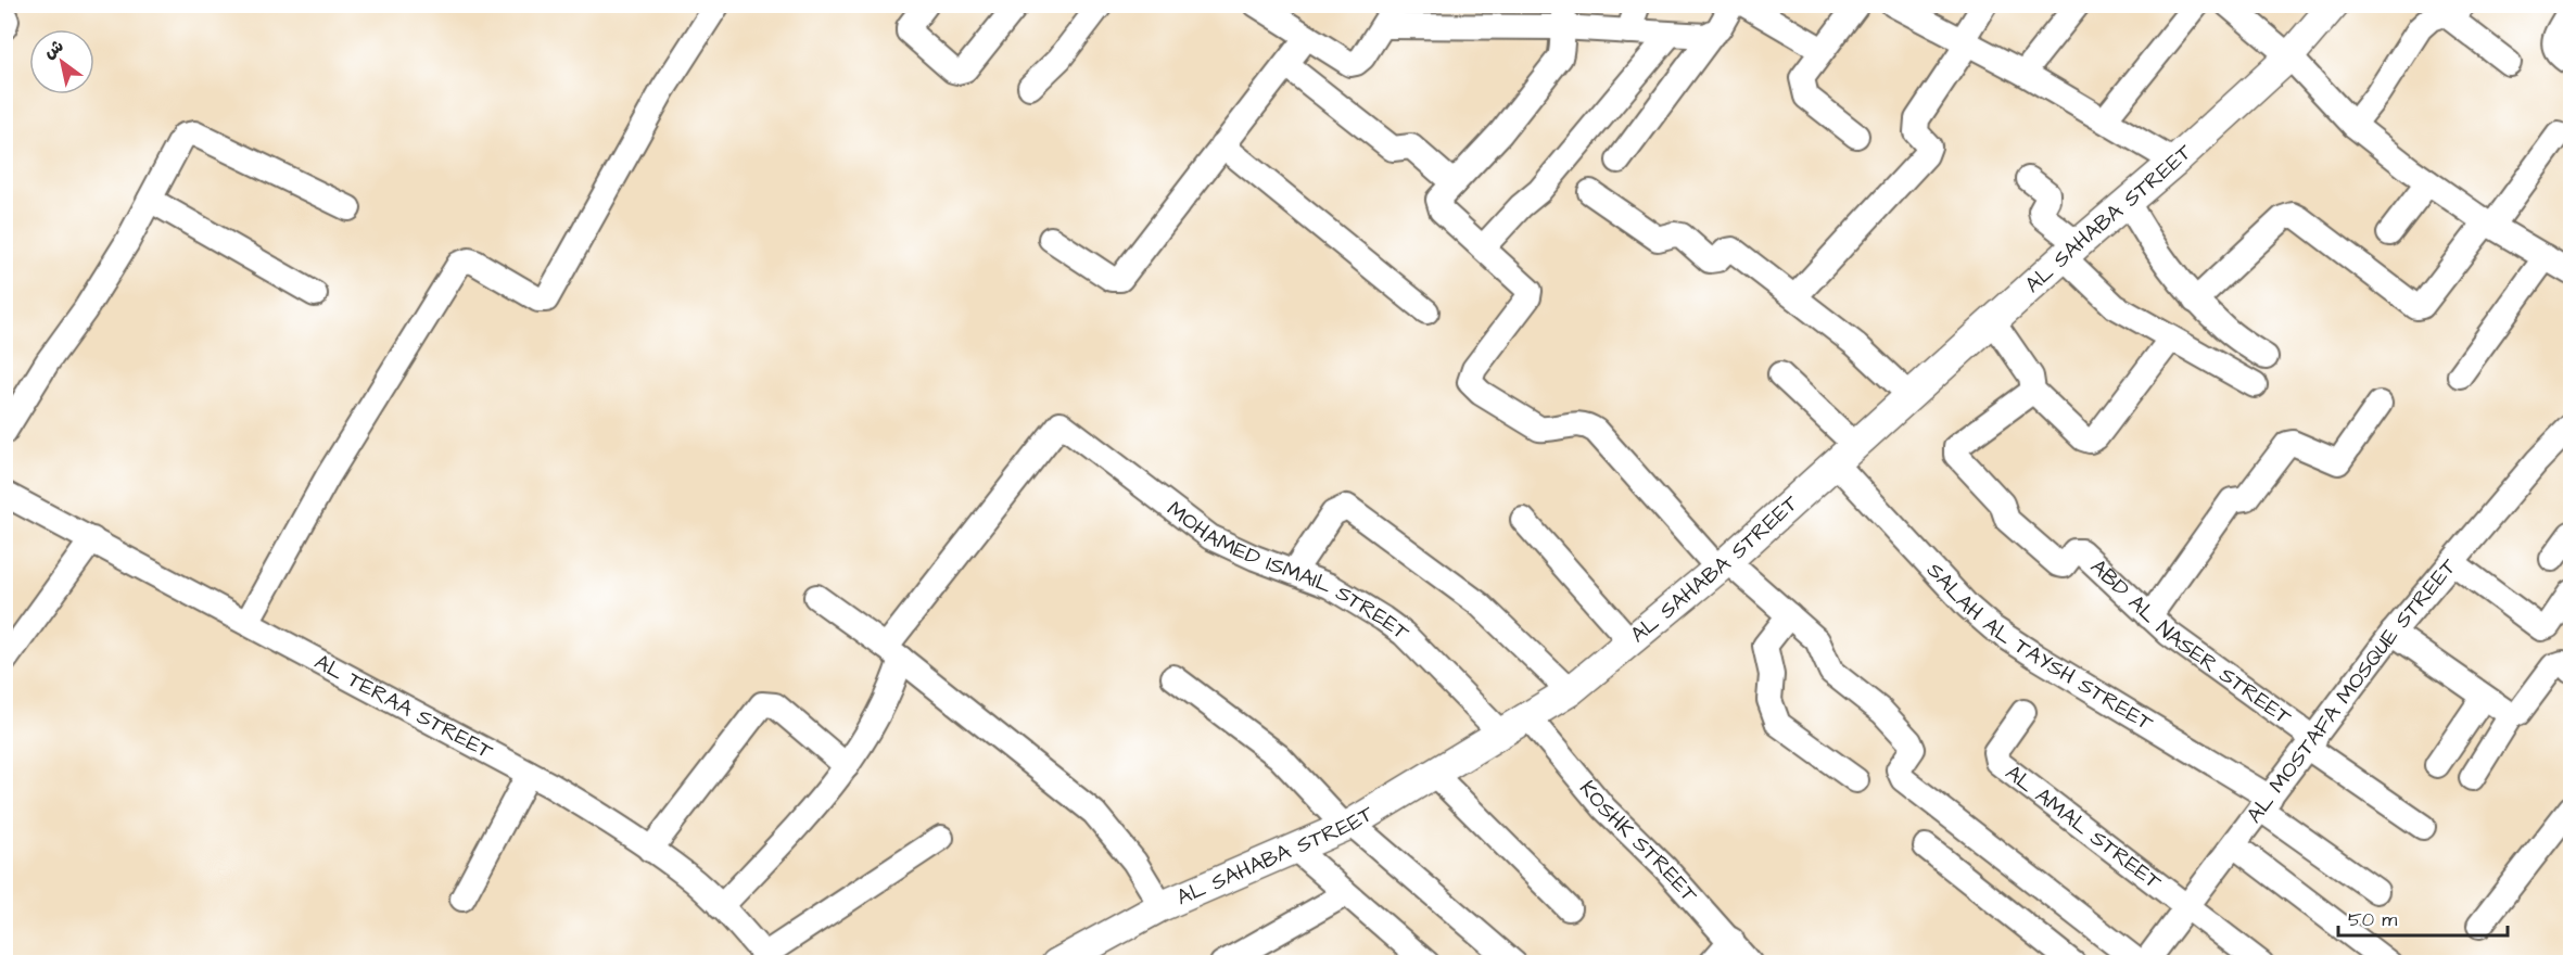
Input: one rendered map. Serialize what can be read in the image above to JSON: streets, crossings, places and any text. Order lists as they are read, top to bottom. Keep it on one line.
{"streets":{"street":["AL SAHABA STREET","MOHAMED ISMAIL STREET","ABD AL NASER STREET","SALAH AL TAYSH STREET","AL MOSTAFA MOSQUE STREET","AL TERAA STREET","AL AMAL STREET","KOSHK STREET"]},"crossings":[["AL SAHABA STREET","MOHAMED ISMAIL STREET"],["AL SAHABA STREET","SALAH AL TAYSH STREET"],["AL SAHABA STREET","KOSHK STREET"],["ABD AL NASER STREET","AL MOSTAFA MOSQUE STREET"],["SALAH AL TAYSH STREET","AL MOSTAFA MOSQUE STREET"],["AL MOSTAFA MOSQUE STREET","AL AMAL STREET"]],"scale_bar":"50 m","north":"top left"}
